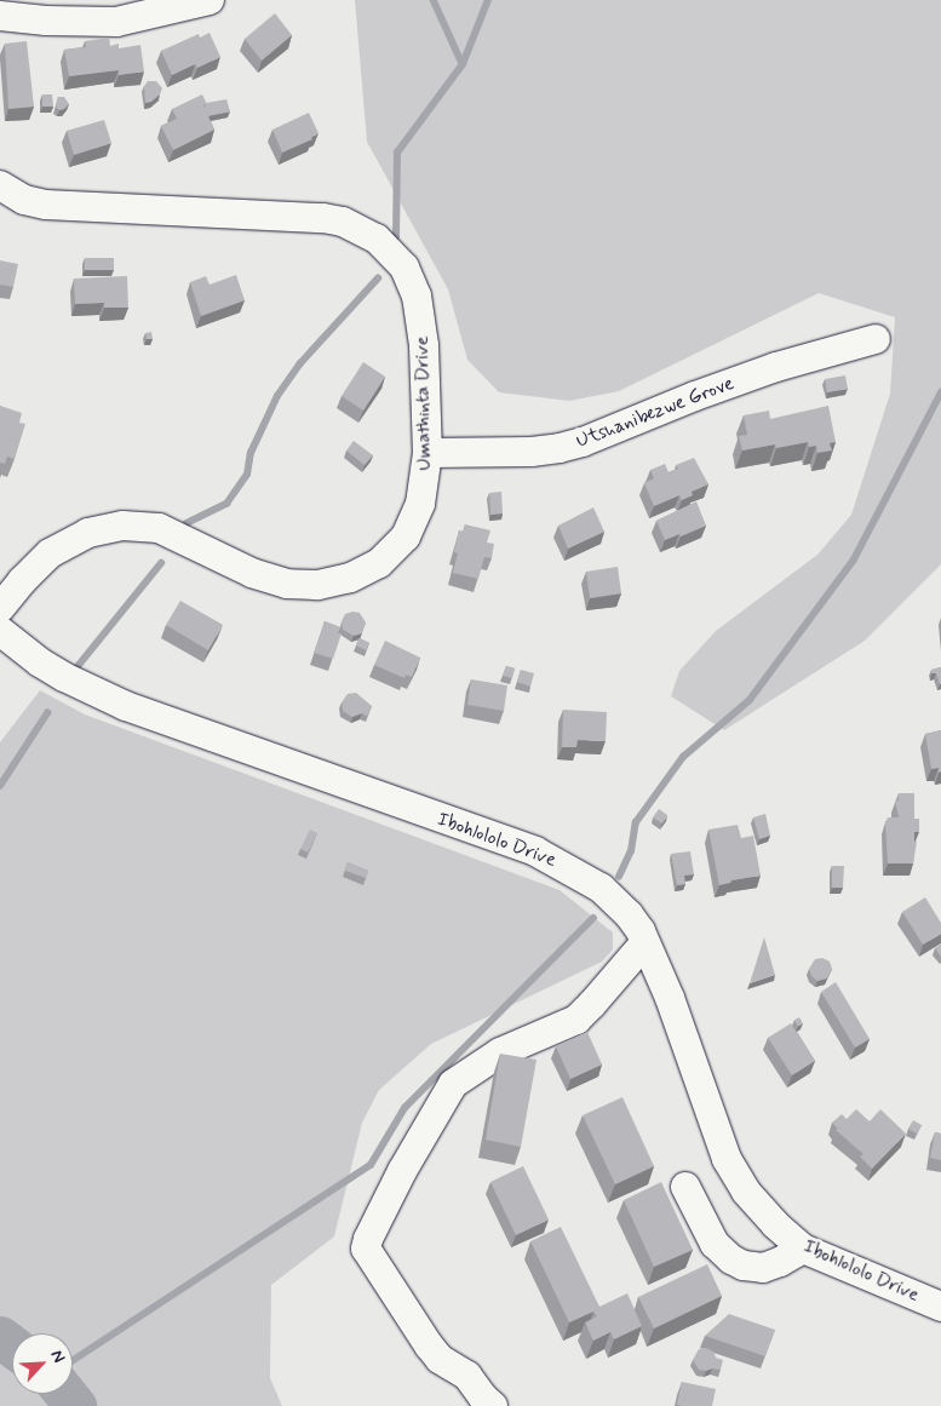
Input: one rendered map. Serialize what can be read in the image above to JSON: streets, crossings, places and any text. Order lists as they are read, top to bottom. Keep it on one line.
{"streets":{"street":["Umathinta Drive","Utshanibezwe Grove","Ibohlololo Drive"]},"crossings":[["Umathinta Drive","Utshanibezwe Grove"]],"north":"top right"}
